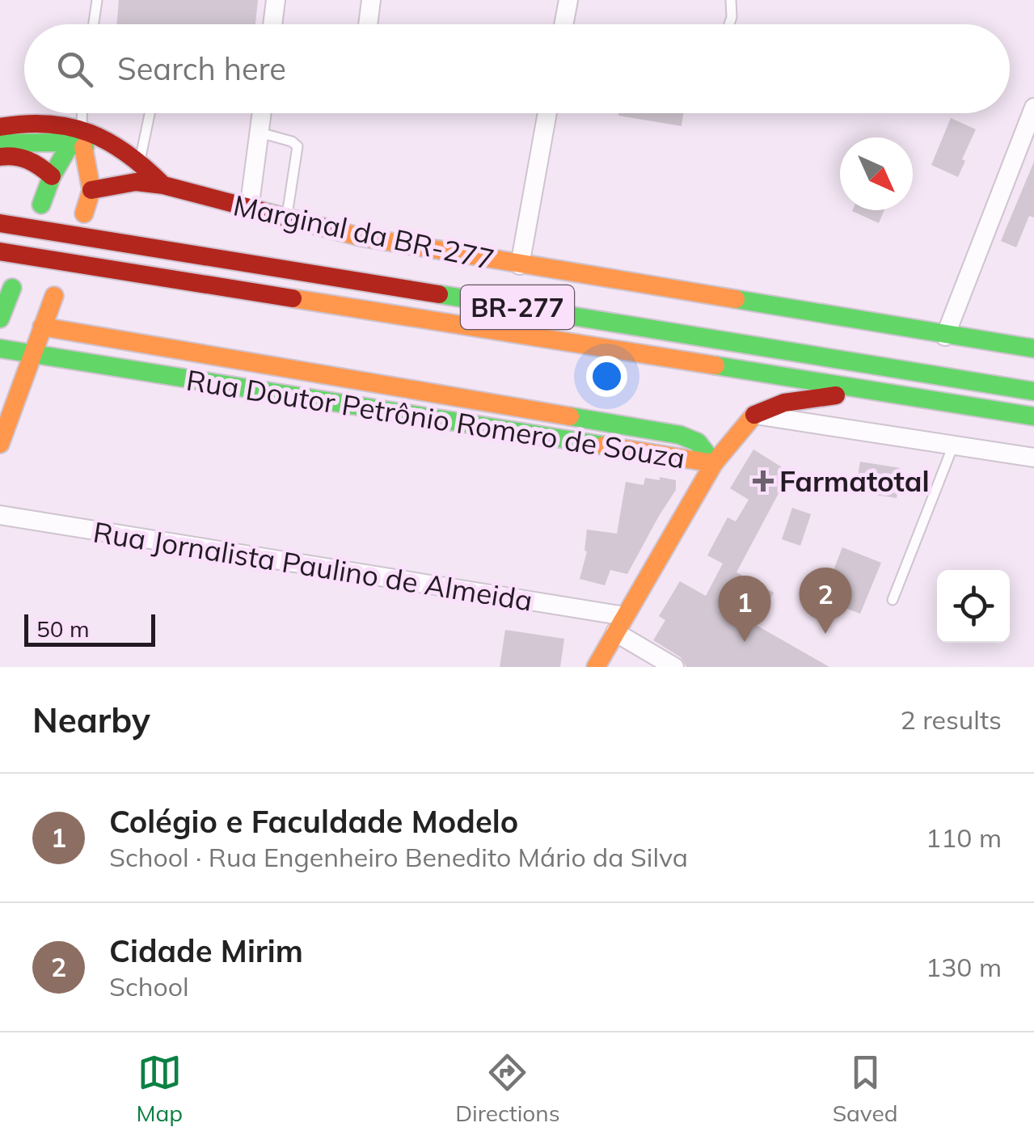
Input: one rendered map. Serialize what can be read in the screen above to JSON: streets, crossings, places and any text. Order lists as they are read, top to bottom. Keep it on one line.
{"streets":{"main road":["Marginal da BR-277","BR-277","Rua Doutor Petrônio Romero de Souza"],"street":["Rua Jornalista Paulino de Almeida"]},"crossings":[["Marginal da BR-277","BR-277"]],"places":{"health":["Farmatotal"]},"scale_bar":"50 m","north":"bottom right","page":{"search":"Search here","pins":["2","1"],"scale":"50 m","heading":["Nearby","2 results"],"list":[{"mark":"1","name":"Colégio e Faculdade Modelo","note":"School · Rua Engenheiro Benedito Mário da Silva","value":"110 m"},{"mark":"2","name":"Cidade Mirim","note":"School","value":"130 m"}],"nav":["Map","Directions","Saved"]}}
